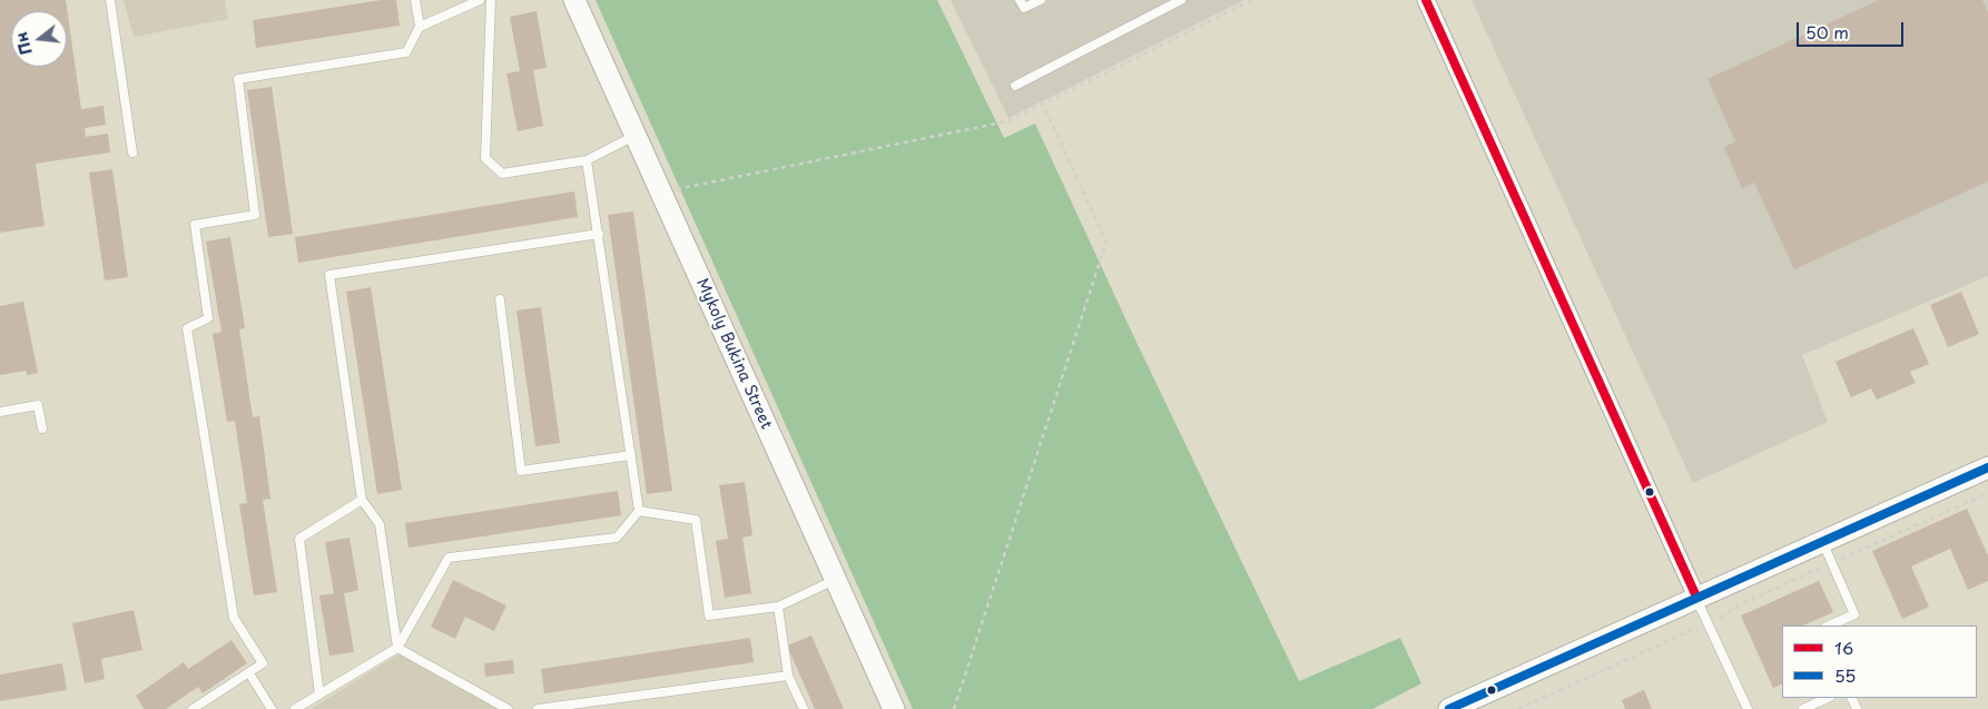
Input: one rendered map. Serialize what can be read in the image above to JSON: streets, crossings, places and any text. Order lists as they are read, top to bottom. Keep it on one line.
{"streets":{"street":["Mykoly Bukina Street"]},"lines":["transit line 16","transit line 55"],"legend":["16","55"],"scale_bar":"50 m","north":"left"}
